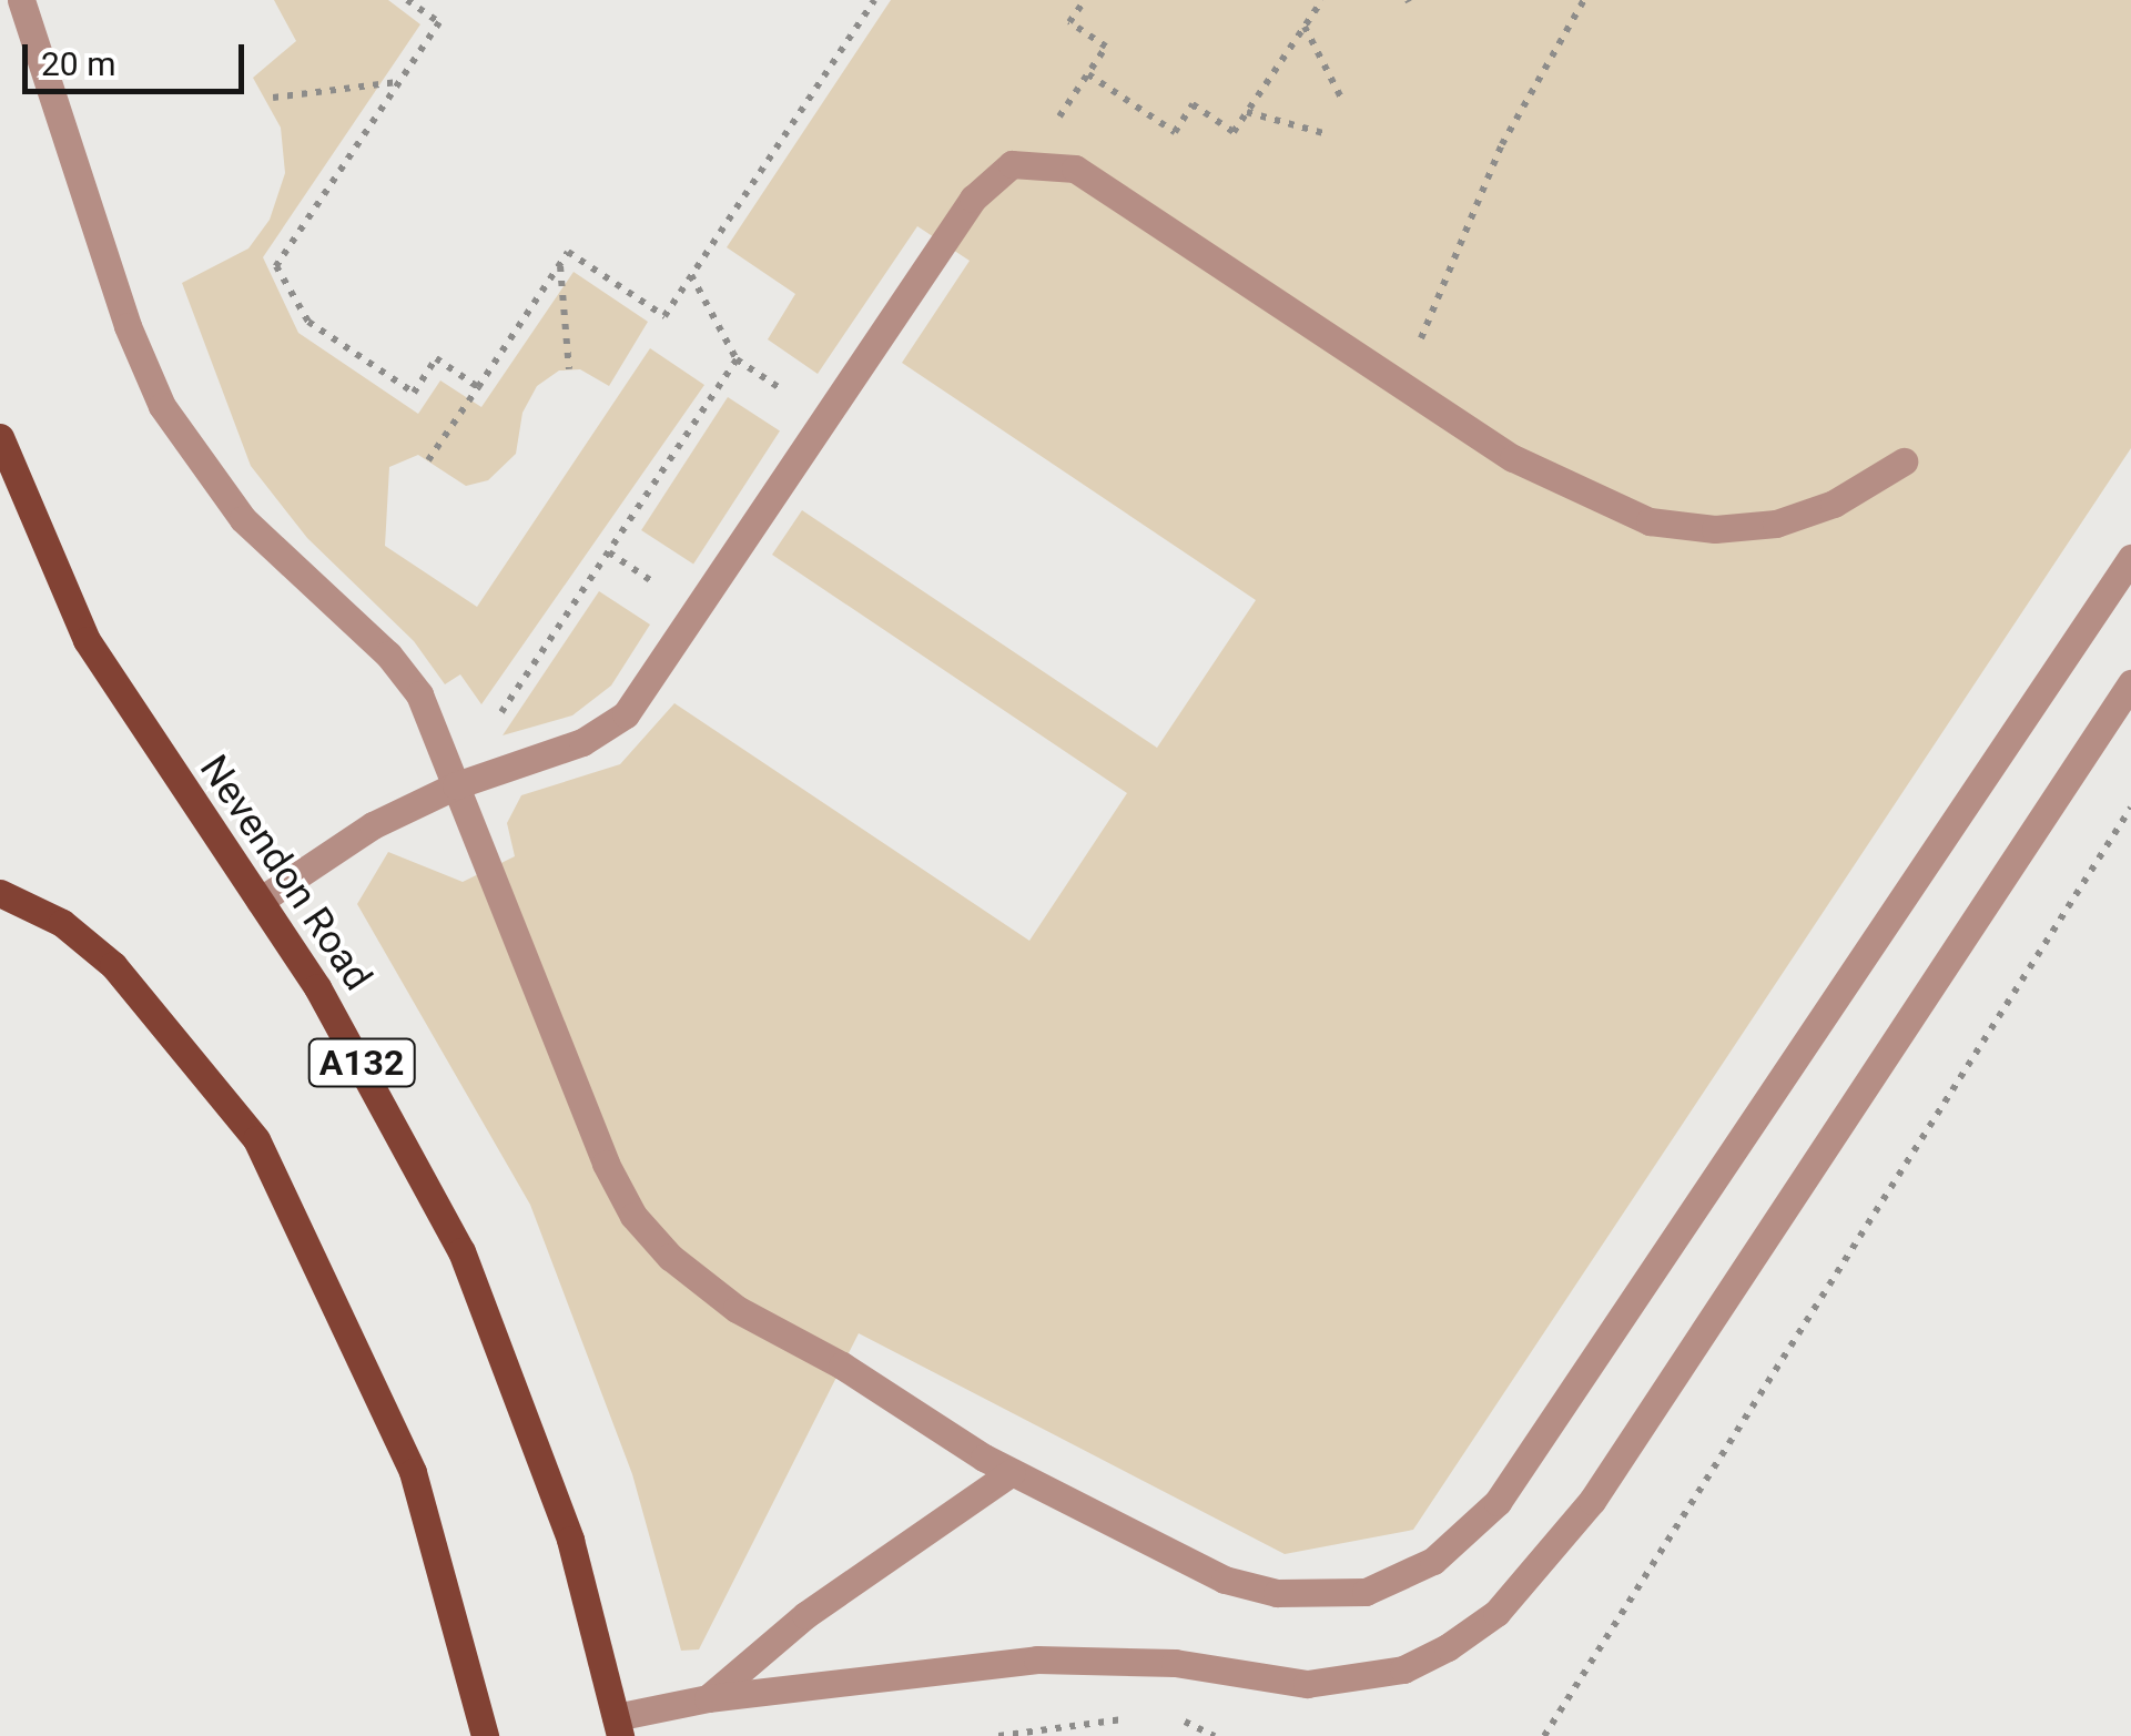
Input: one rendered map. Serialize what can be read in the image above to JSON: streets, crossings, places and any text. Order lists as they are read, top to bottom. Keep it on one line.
{"streets":{"main road":["Nevendon Road","A132"]},"scale_bar":"20 m"}
